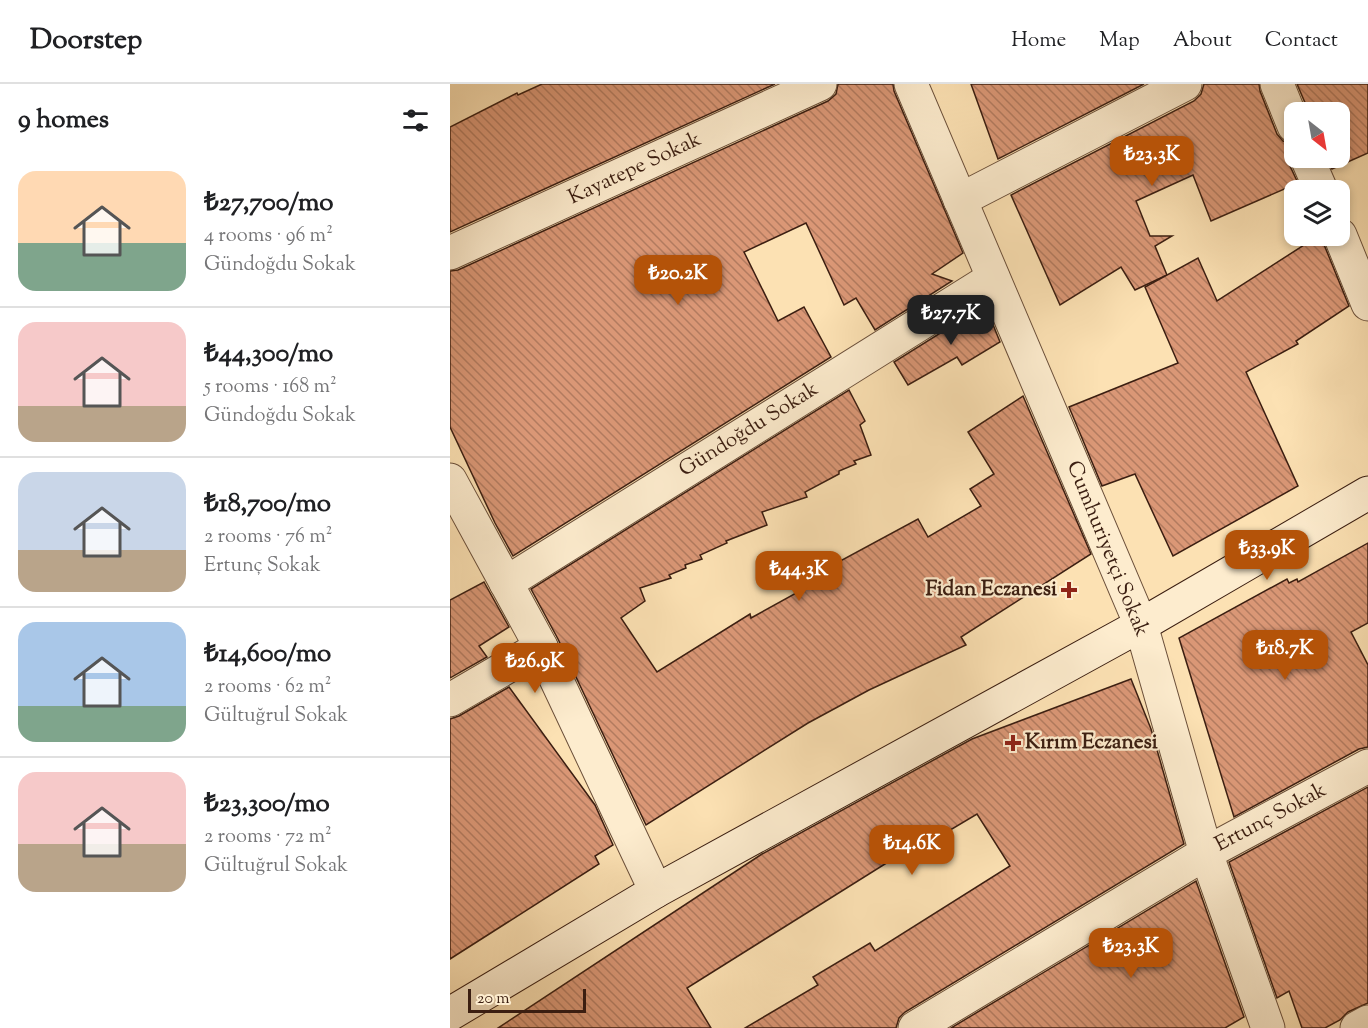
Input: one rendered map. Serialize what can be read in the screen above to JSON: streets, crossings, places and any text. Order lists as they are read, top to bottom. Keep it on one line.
{"streets":{"street":["Kayatepe Sokak","Gündoğdu Sokak","Cumhuriyetçi Sokak","Ertunç Sokak"]},"crossings":[["Gündoğdu Sokak","Cumhuriyetçi Sokak"],["Cumhuriyetçi Sokak","Ertunç Sokak"]],"places":{"health":["Fidan Eczanesi","Kırım Eczanesi"]},"scale_bar":"20 m","north":"bottom right","page":{"header":"Doorstep","nav":["Home","Map","About","Contact"],"heading":"9 homes","price":["₺23.3K","₺20.2K","₺27.7K","₺33.9K","₺44.3K","₺18.7K","₺26.9K","₺14.6K","₺23.3K"],"list":[{"name":"₺27,700/mo","note":"4 rooms · 96 m² · Gündoğdu Sokak"},{"name":"₺44,300/mo","note":"5 rooms · 168 m² · Gündoğdu Sokak"},{"name":"₺18,700/mo","note":"2 rooms · 76 m² · Ertunç Sokak"},{"name":"₺14,600/mo","note":"2 rooms · 62 m² · Gültuğrul Sokak"},{"name":"₺23,300/mo","note":"2 rooms · 72 m² · Gültuğrul Sokak"}],"scale":"20 m"}}
